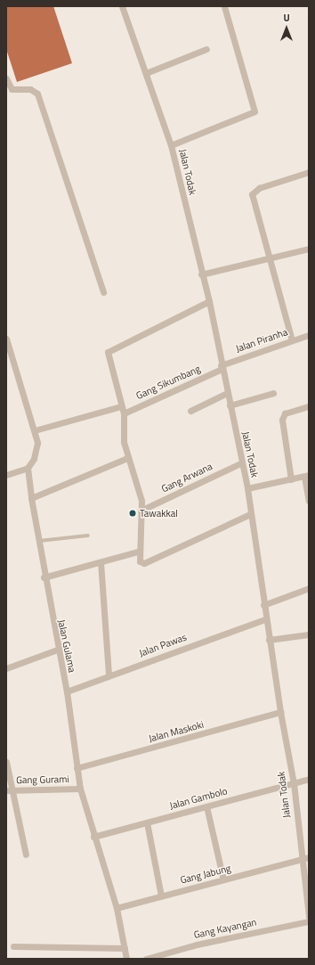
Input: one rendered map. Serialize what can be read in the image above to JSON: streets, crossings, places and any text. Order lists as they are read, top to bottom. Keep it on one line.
{"streets":{"street":["Jalan Todak","Jalan Piranha","Gang Sikumbang","Gang Arwana","Jalan Pawas","Jalan Gulama","Jalan Maskoki","Gang Gurami","Jalan Gambolo","Gang Jabung","Gang Kayangan"]},"crossings":[["Jalan Todak","Jalan Piranha"],["Jalan Todak","Gang Sikumbang"],["Jalan Todak","Gang Arwana"],["Jalan Todak","Jalan Pawas"],["Jalan Todak","Jalan Maskoki"],["Jalan Todak","Jalan Gambolo"],["Jalan Todak","Gang Jabung"],["Jalan Piranha","Gang Sikumbang"],["Jalan Pawas","Jalan Gulama"],["Jalan Gulama","Jalan Maskoki"],["Jalan Gulama","Gang Gurami"],["Jalan Gulama","Jalan Gambolo"],["Jalan Gulama","Gang Jabung"]],"places":["Tawakkal"],"north":"top"}
